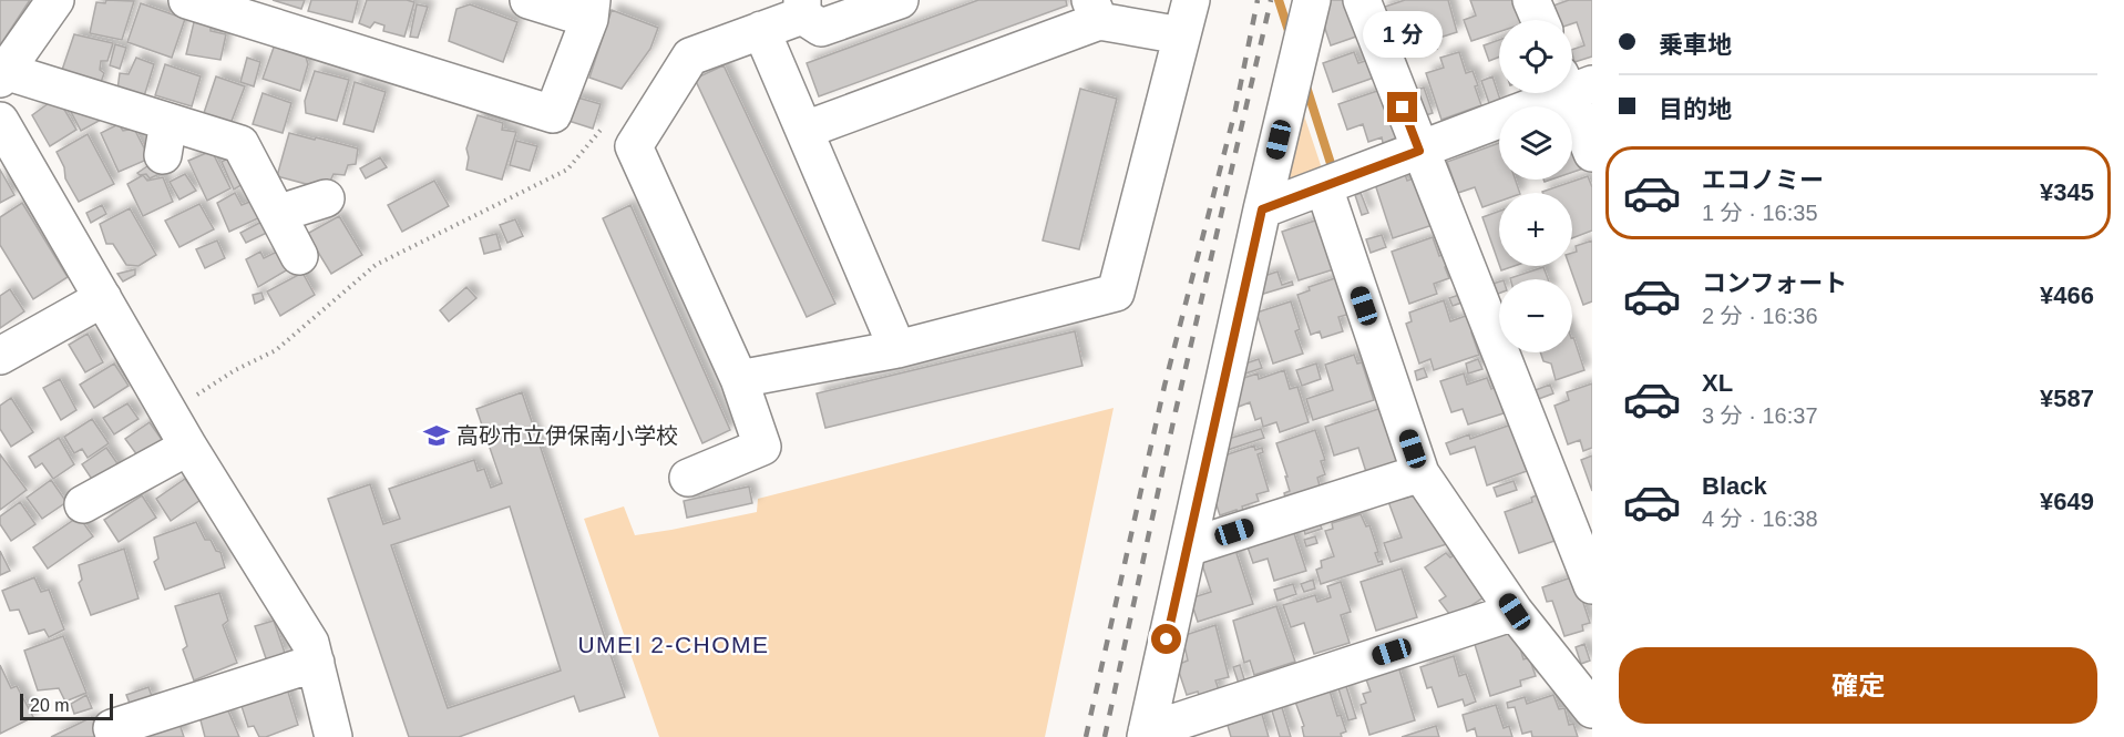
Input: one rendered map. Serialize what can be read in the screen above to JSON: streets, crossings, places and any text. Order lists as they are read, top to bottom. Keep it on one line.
{"districts":["UMEI 2-CHOME"],"places":{"school or university":["高砂市立伊保南小学校"]},"scale_bar":"20 m","page":{"banner":["乗車地","目的地"],"bubble":"1 分","map_buttons":["+","−"],"list":[{"name":"エコノミー","note":"1 分 · 16:35","value":"¥345"},{"name":"コンフォート","note":"2 分 · 16:36","value":"¥466"},{"name":"XL","note":"3 分 · 16:37","value":"¥587"},{"name":"Black","note":"4 分 · 16:38","value":"¥649"}],"buttons":"確定","scale":"20 m"}}
